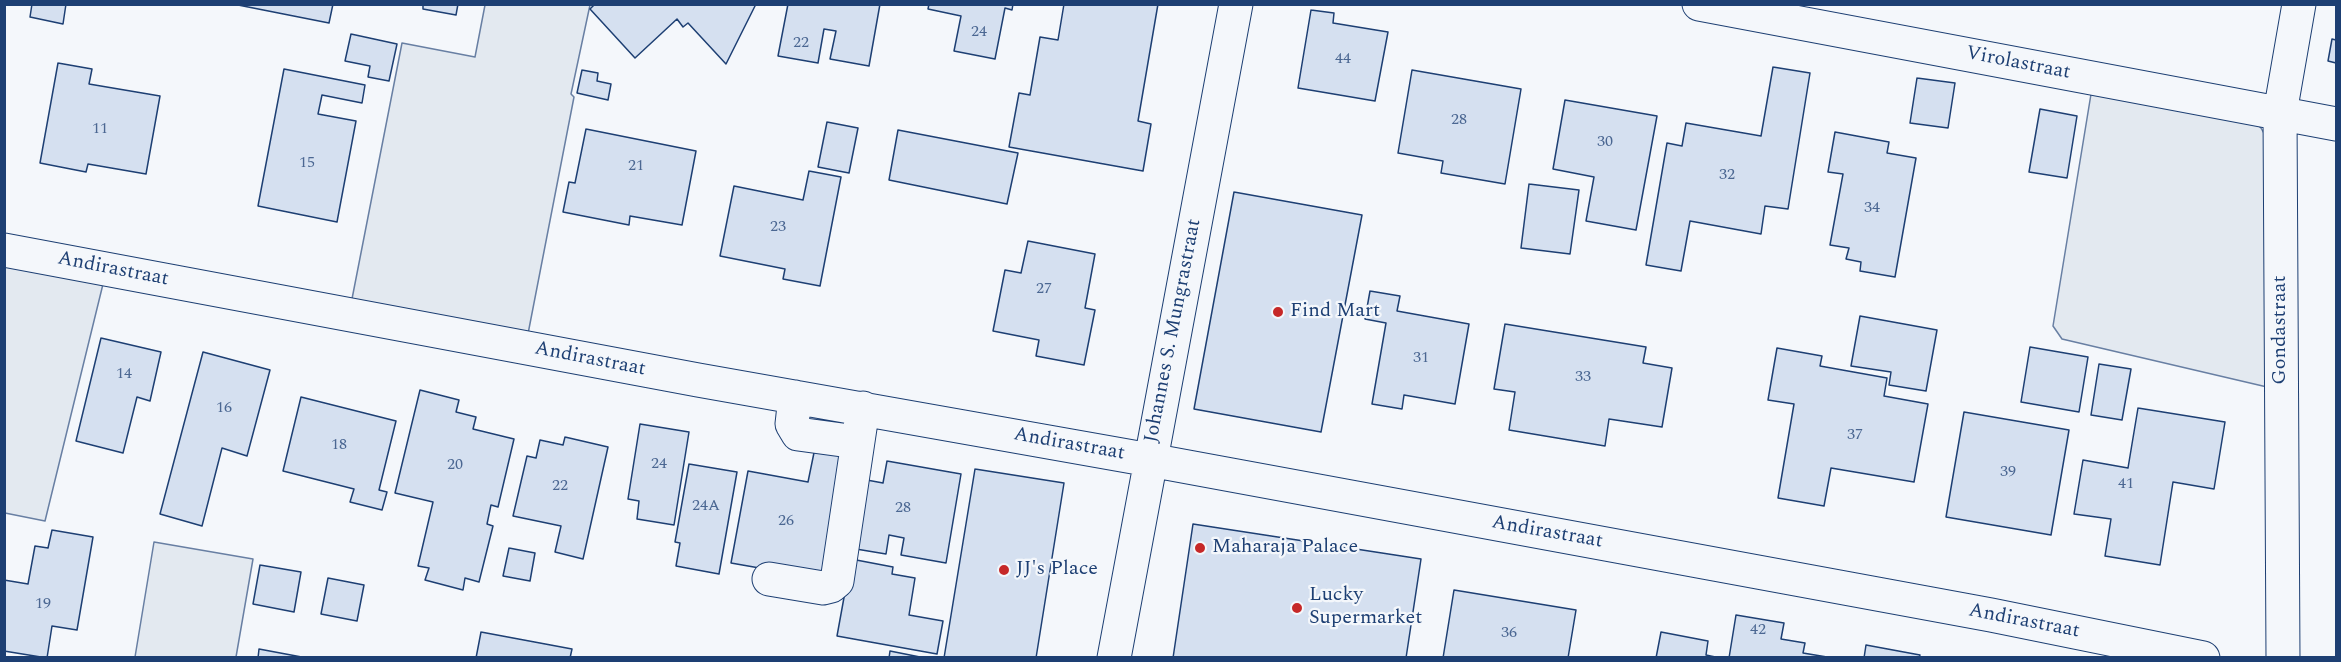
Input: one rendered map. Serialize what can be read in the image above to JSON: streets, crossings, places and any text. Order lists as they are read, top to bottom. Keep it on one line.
{"streets":{"street":["Virolastraat","Andirastraat","Gondastraat","Johannes S. Mungrastraat"]},"crossings":[["Virolastraat","Gondastraat"],["Andirastraat","Johannes S. Mungrastraat"]],"places":["Find Mart","Maharaja Palace","JJ's Place","Lucky Supermarket"],"house_numbers":["24","22","44","28","11","30","15","21","32","34","23","27","31","14","33","16","37","18","24","20","39","41","22","24A","28","26","19","42","36"]}
